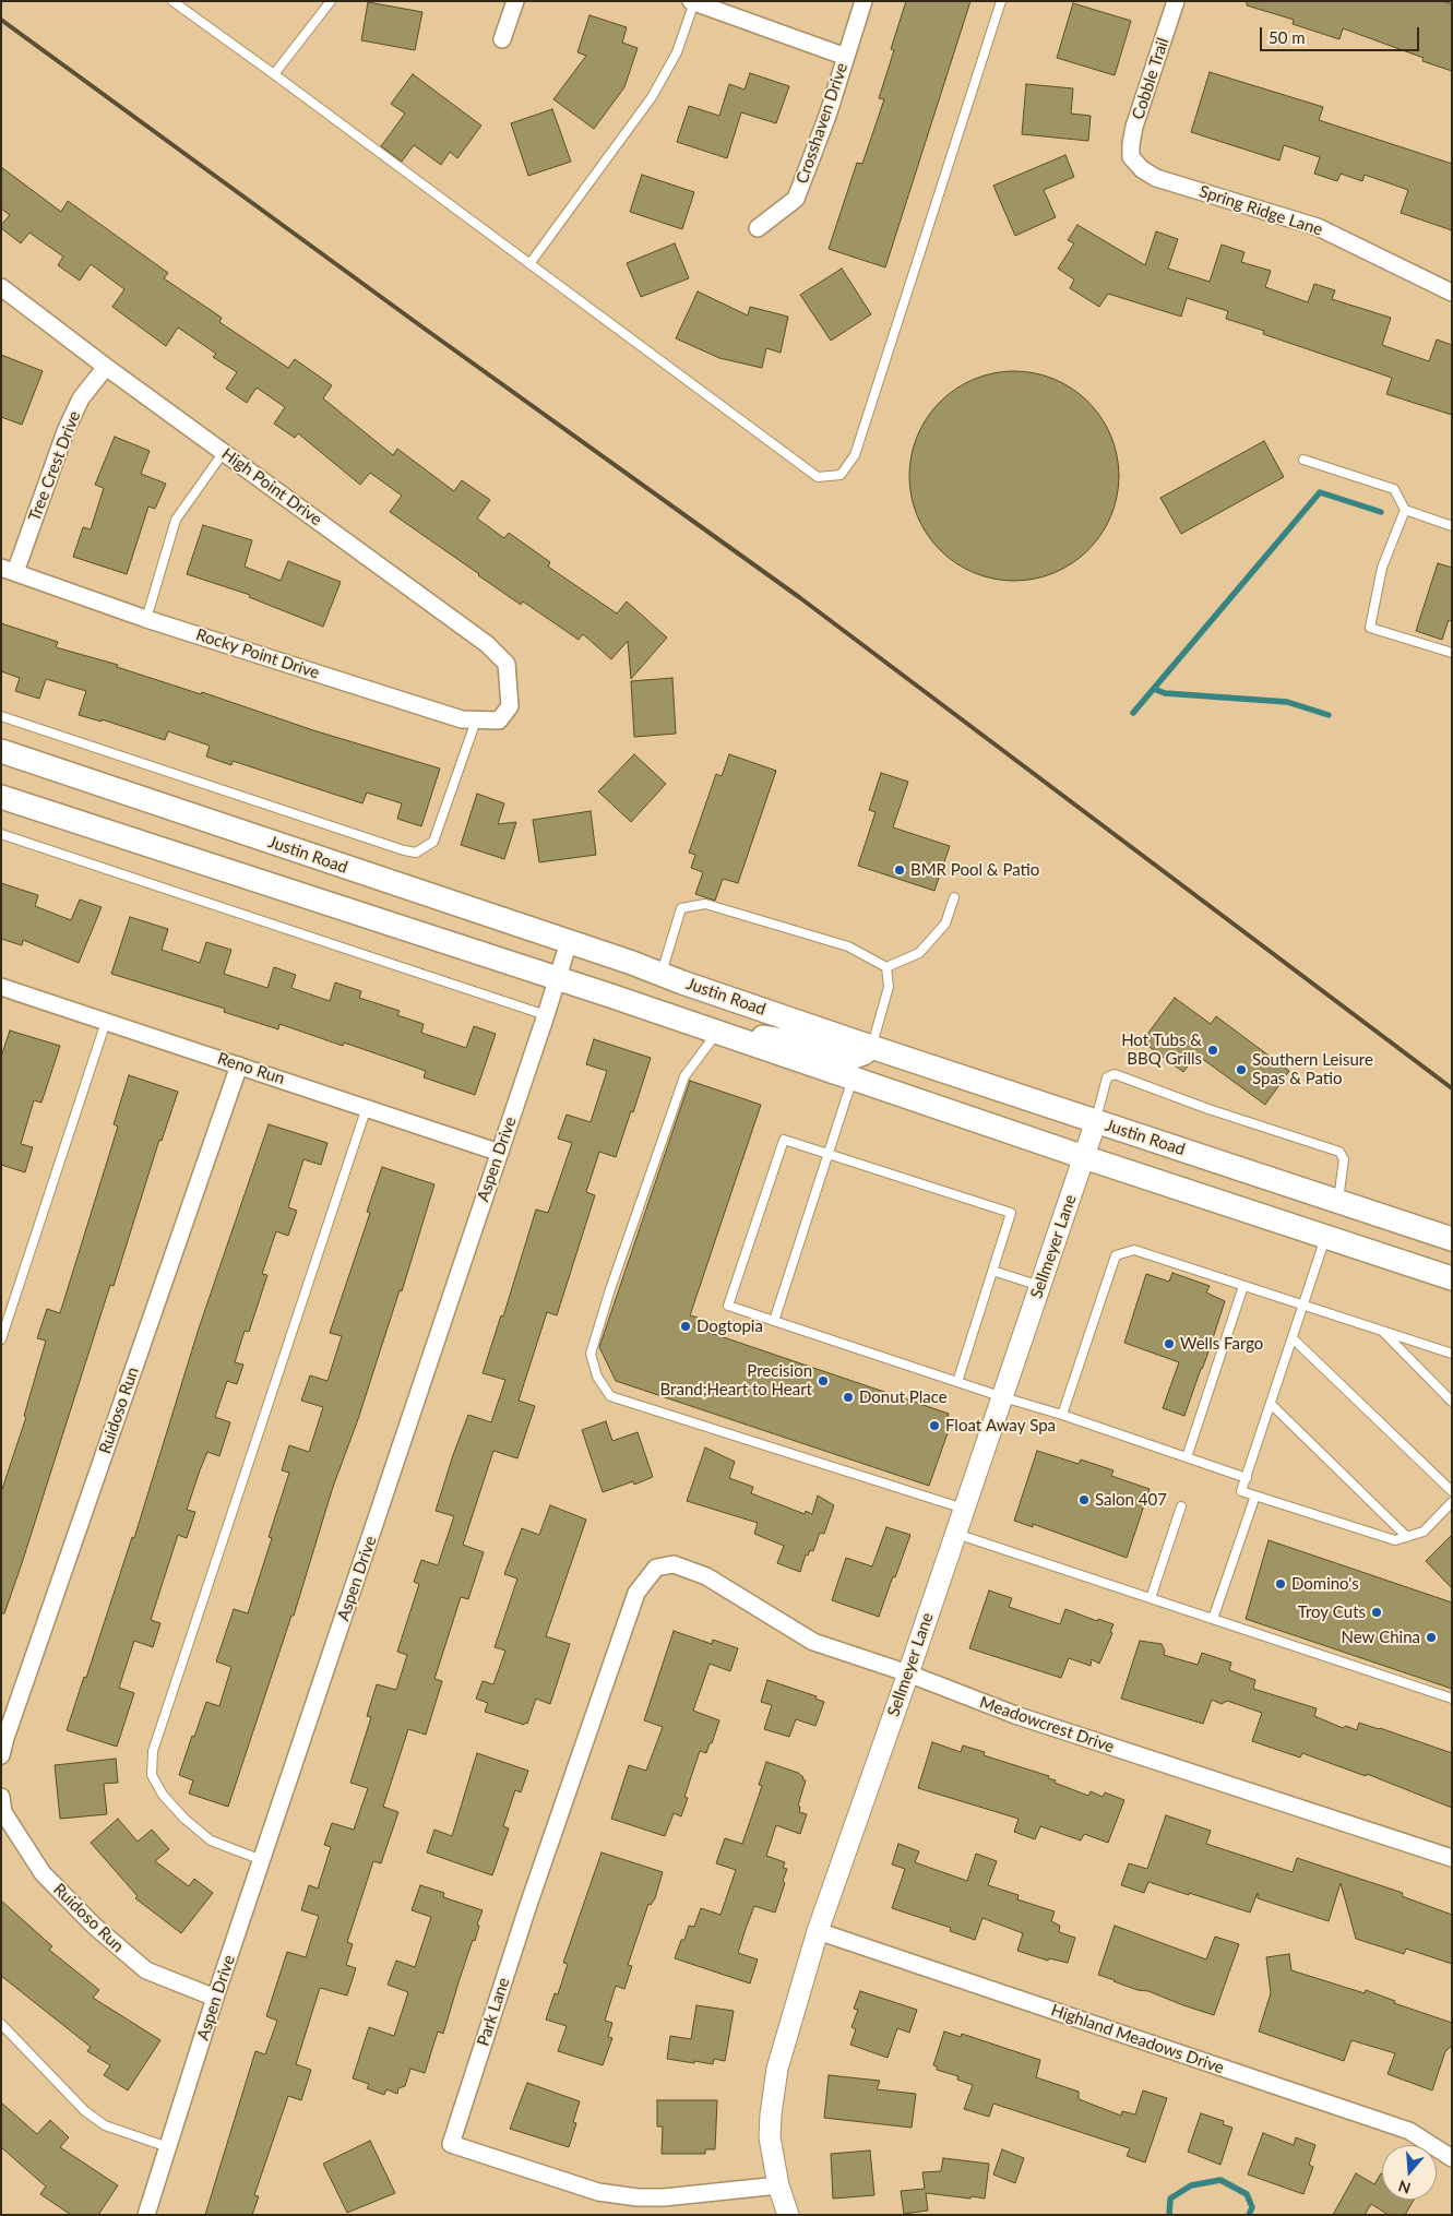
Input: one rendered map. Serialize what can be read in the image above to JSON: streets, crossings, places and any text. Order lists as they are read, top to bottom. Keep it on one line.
{"streets":{"main road":["Justin Road"],"street":["Cobble Trail","Crosshaven Drive","Spring Ridge Lane","Tree Crest Drive","High Point Drive","Rocky Point Drive","Reno Run","Aspen Drive","Sellmeyer Lane","Ruidoso Run","Meadowcrest Drive","Park Lane","Highland Meadows Drive"]},"crossings":[["Cobble Trail","Spring Ridge Lane"],["Tree Crest Drive","High Point Drive"],["Tree Crest Drive","Rocky Point Drive"],["High Point Drive","Rocky Point Drive"],["Justin Road","Aspen Drive"],["Justin Road","Sellmeyer Lane"],["Reno Run","Aspen Drive"],["Reno Run","Ruidoso Run"],["Aspen Drive","Ruidoso Run"],["Sellmeyer Lane","Meadowcrest Drive"],["Sellmeyer Lane","Park Lane"],["Sellmeyer Lane","Highland Meadows Drive"],["Meadowcrest Drive","Park Lane"]],"places":["BMR Pool & Patio","Hot Tubs & BBQ Grills","Southern Leisure Spas & Patio","Dogtopia","Wells Fargo","Precision Brand;Heart to Heart","Donut Place","Float Away Spa","Salon 407","Domino's","Troy Cuts","New China"],"scale_bar":"50 m","north":"bottom"}
